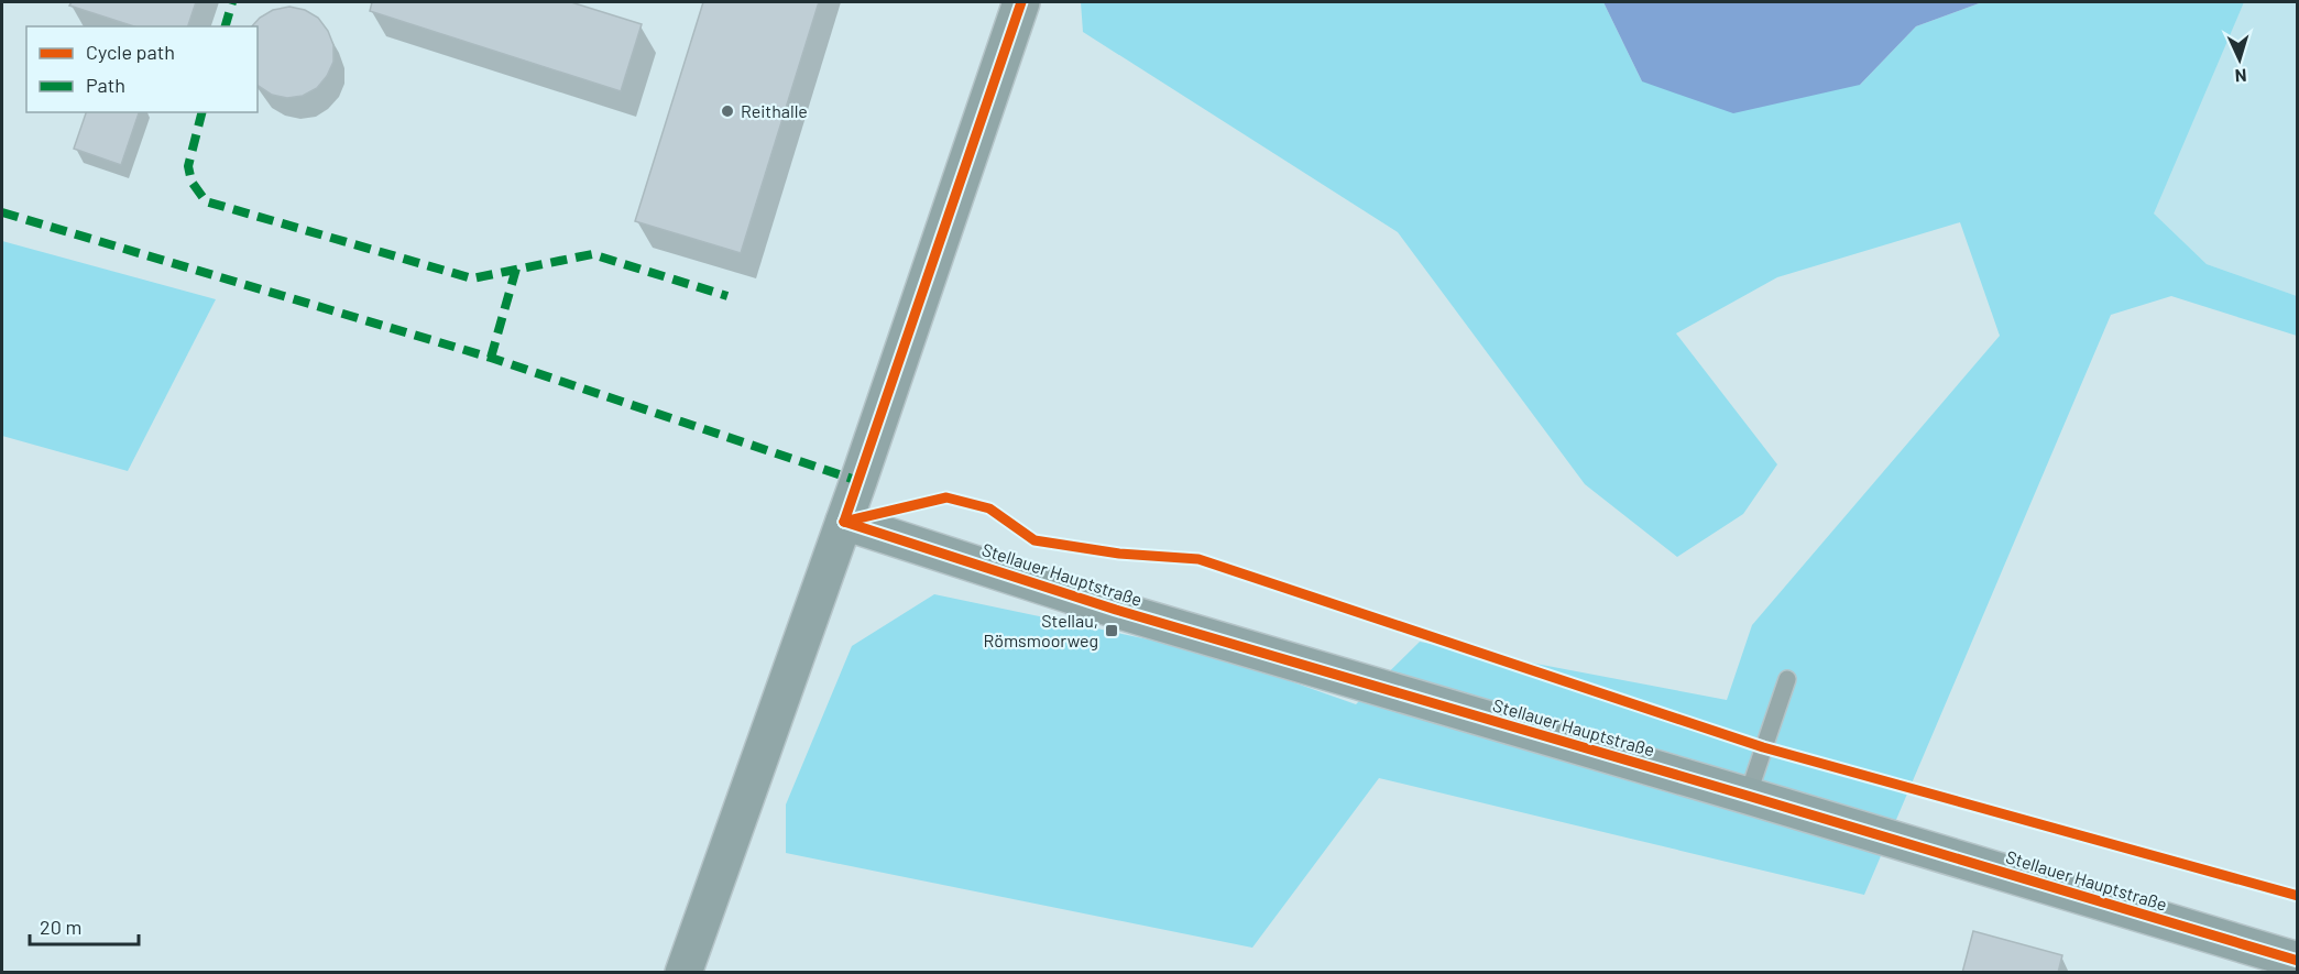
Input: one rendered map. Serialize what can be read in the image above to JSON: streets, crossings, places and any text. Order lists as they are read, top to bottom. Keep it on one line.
{"streets":{"street":["Stellauer Hauptstraße"]},"places":{"other":["Reithalle"],"transit":["Stellau, Römsmoorweg"]},"legend":["Cycle path","Path"],"scale_bar":"20 m","north":"bottom"}
